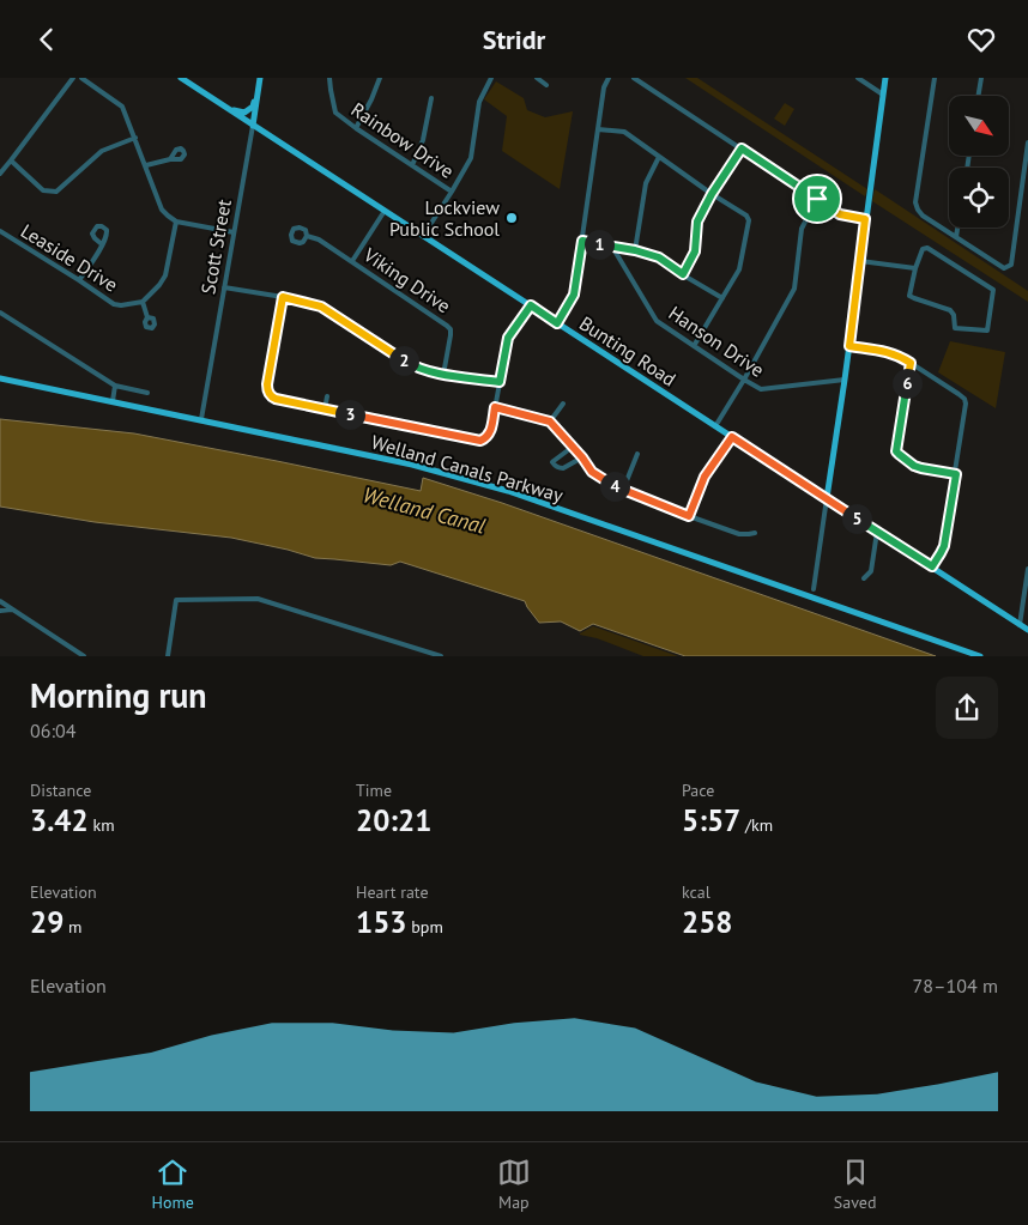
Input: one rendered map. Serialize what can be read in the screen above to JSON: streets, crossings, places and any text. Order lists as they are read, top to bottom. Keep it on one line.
{"streets":{"main road":["Scott Street","Bunting Road","Welland Canals Parkway"],"street":["Rainbow Drive","Leaside Drive","Viking Drive","Hanson Drive"]},"crossings":[["Scott Street","Bunting Road"],["Scott Street","Welland Canals Parkway"]],"water":["Welland Canal"],"places":["Lockview Public School"],"north":"bottom right","page":{"header":"Stridr","pins":["1","2","6","3","4","5"],"heading":["Morning run","06:04"],"stats":[["Distance","3.42 km"],["Time","20:21"],["Pace","5:57 /km"],["Elevation","29 m"],["Heart rate","153 bpm"],["kcal","258"]],"chart":["Elevation","78–104 m"],"tabs":["Home","Map","Saved"]}}
